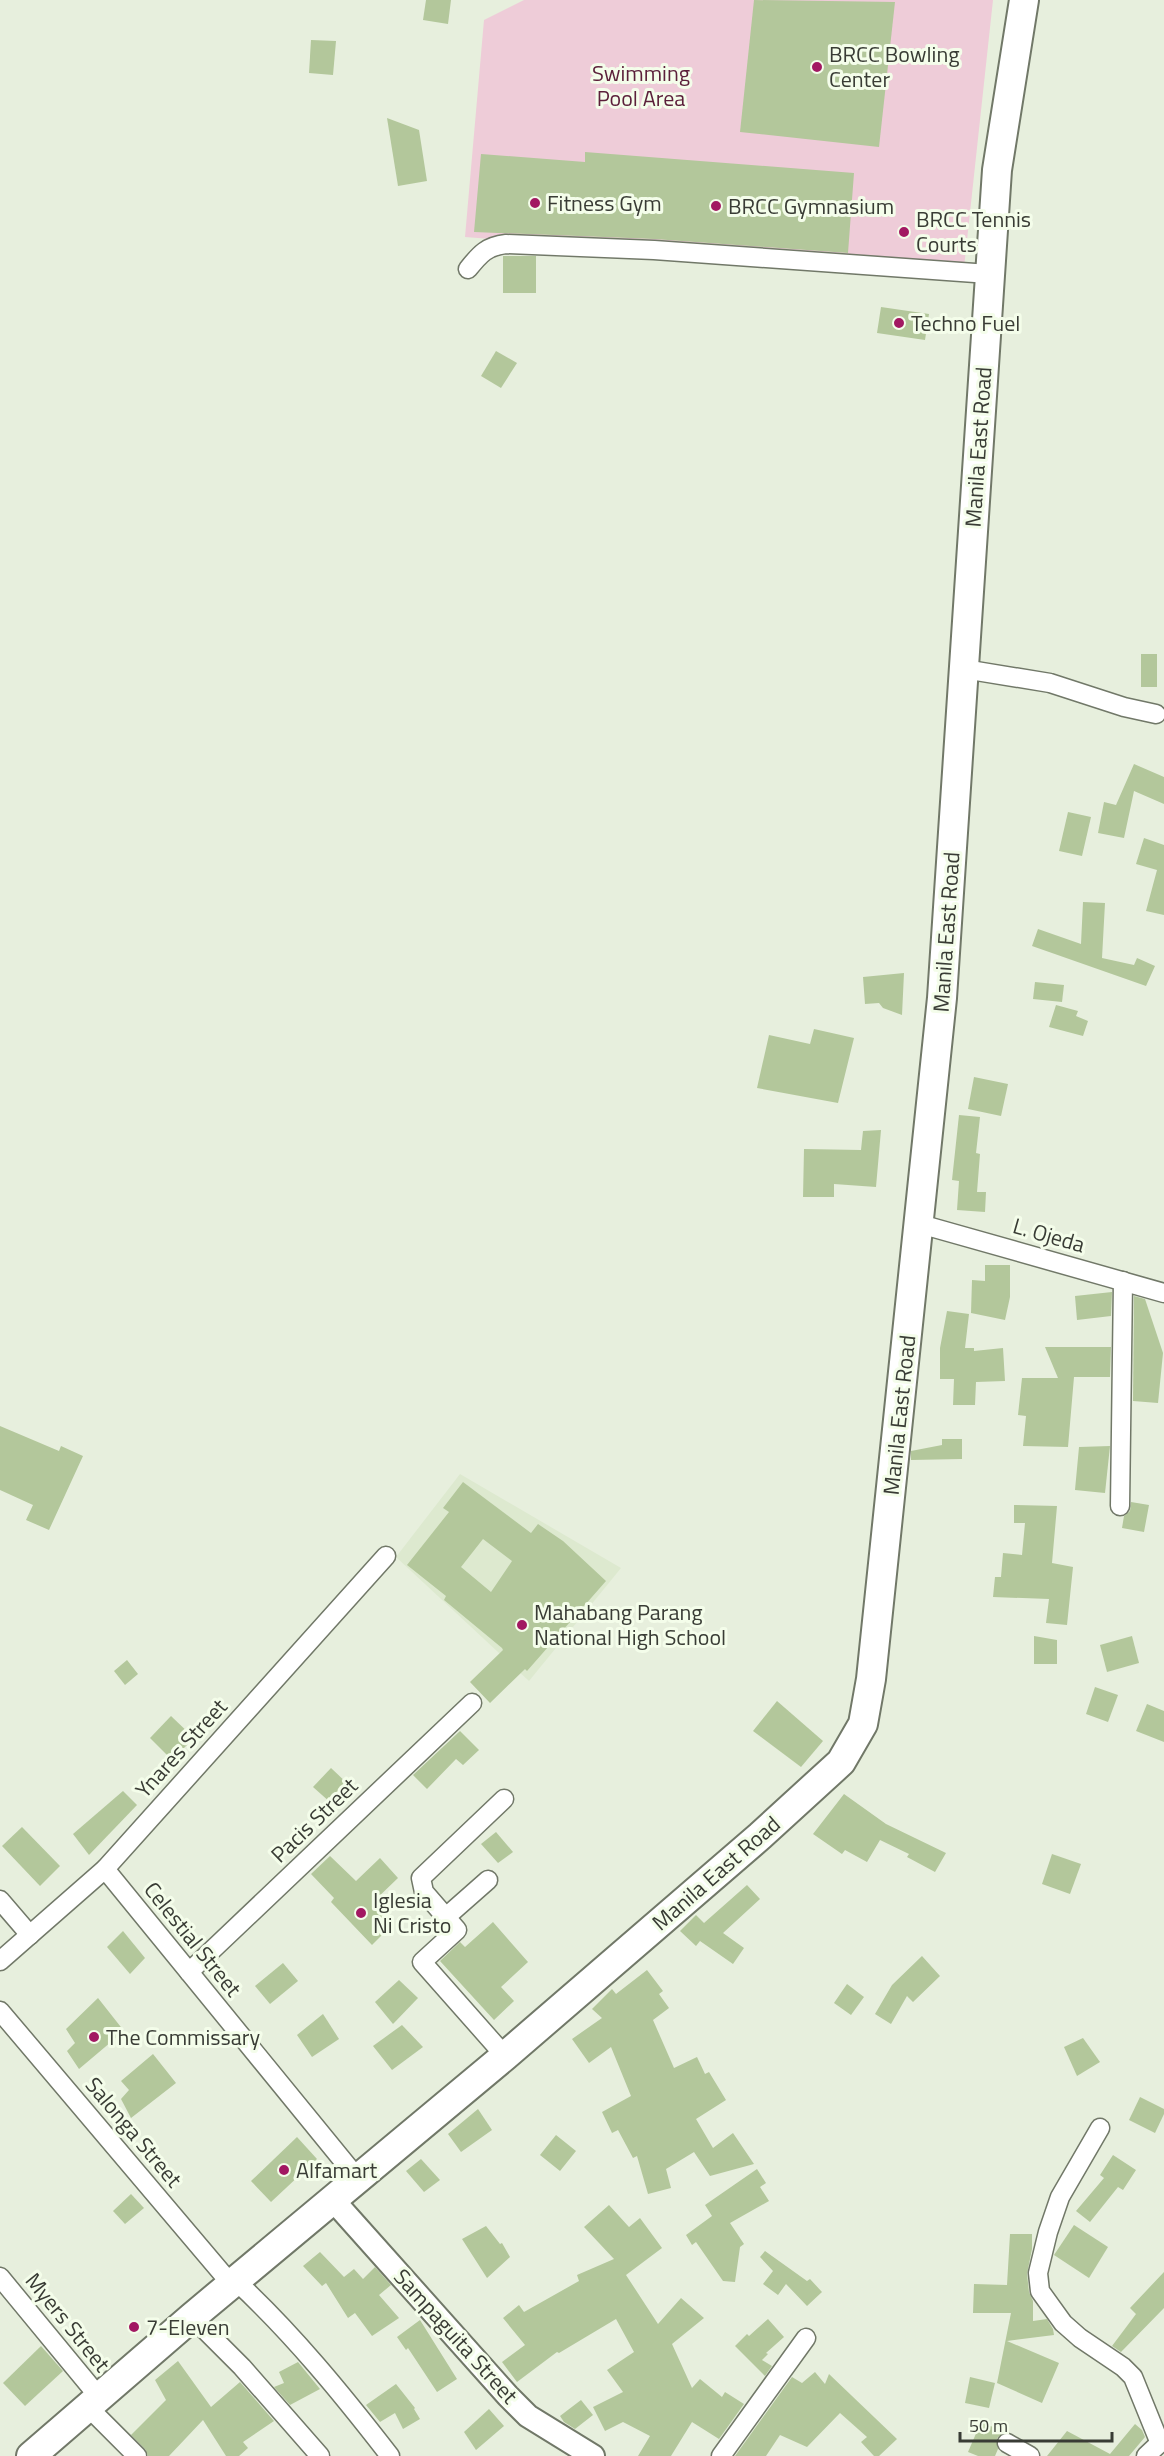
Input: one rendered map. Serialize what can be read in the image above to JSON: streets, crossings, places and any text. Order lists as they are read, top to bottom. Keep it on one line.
{"streets":{"main road":["Manila East Road"],"street":["L. Ojeda","Ynares Street","Pacis Street","Celestial Street","Salonga Street","Myers Street","Sampaguita Street"]},"crossings":[["Manila East Road","L. Ojeda"],["Manila East Road","Celestial Street"],["Manila East Road","Salonga Street"],["Manila East Road","Myers Street"],["Manila East Road","Sampaguita Street"],["Ynares Street","Celestial Street"],["Pacis Street","Celestial Street"]],"parks":["Swimming Pool Area"],"places":["BRCC Bowling Center","Fitness Gym","BRCC Gymnasium","BRCC Tennis Courts","Techno Fuel","Mahabang Parang National High School","Iglesia Ni Cristo","The Commissary","Alfamart","7-Eleven"],"scale_bar":"50 m"}
